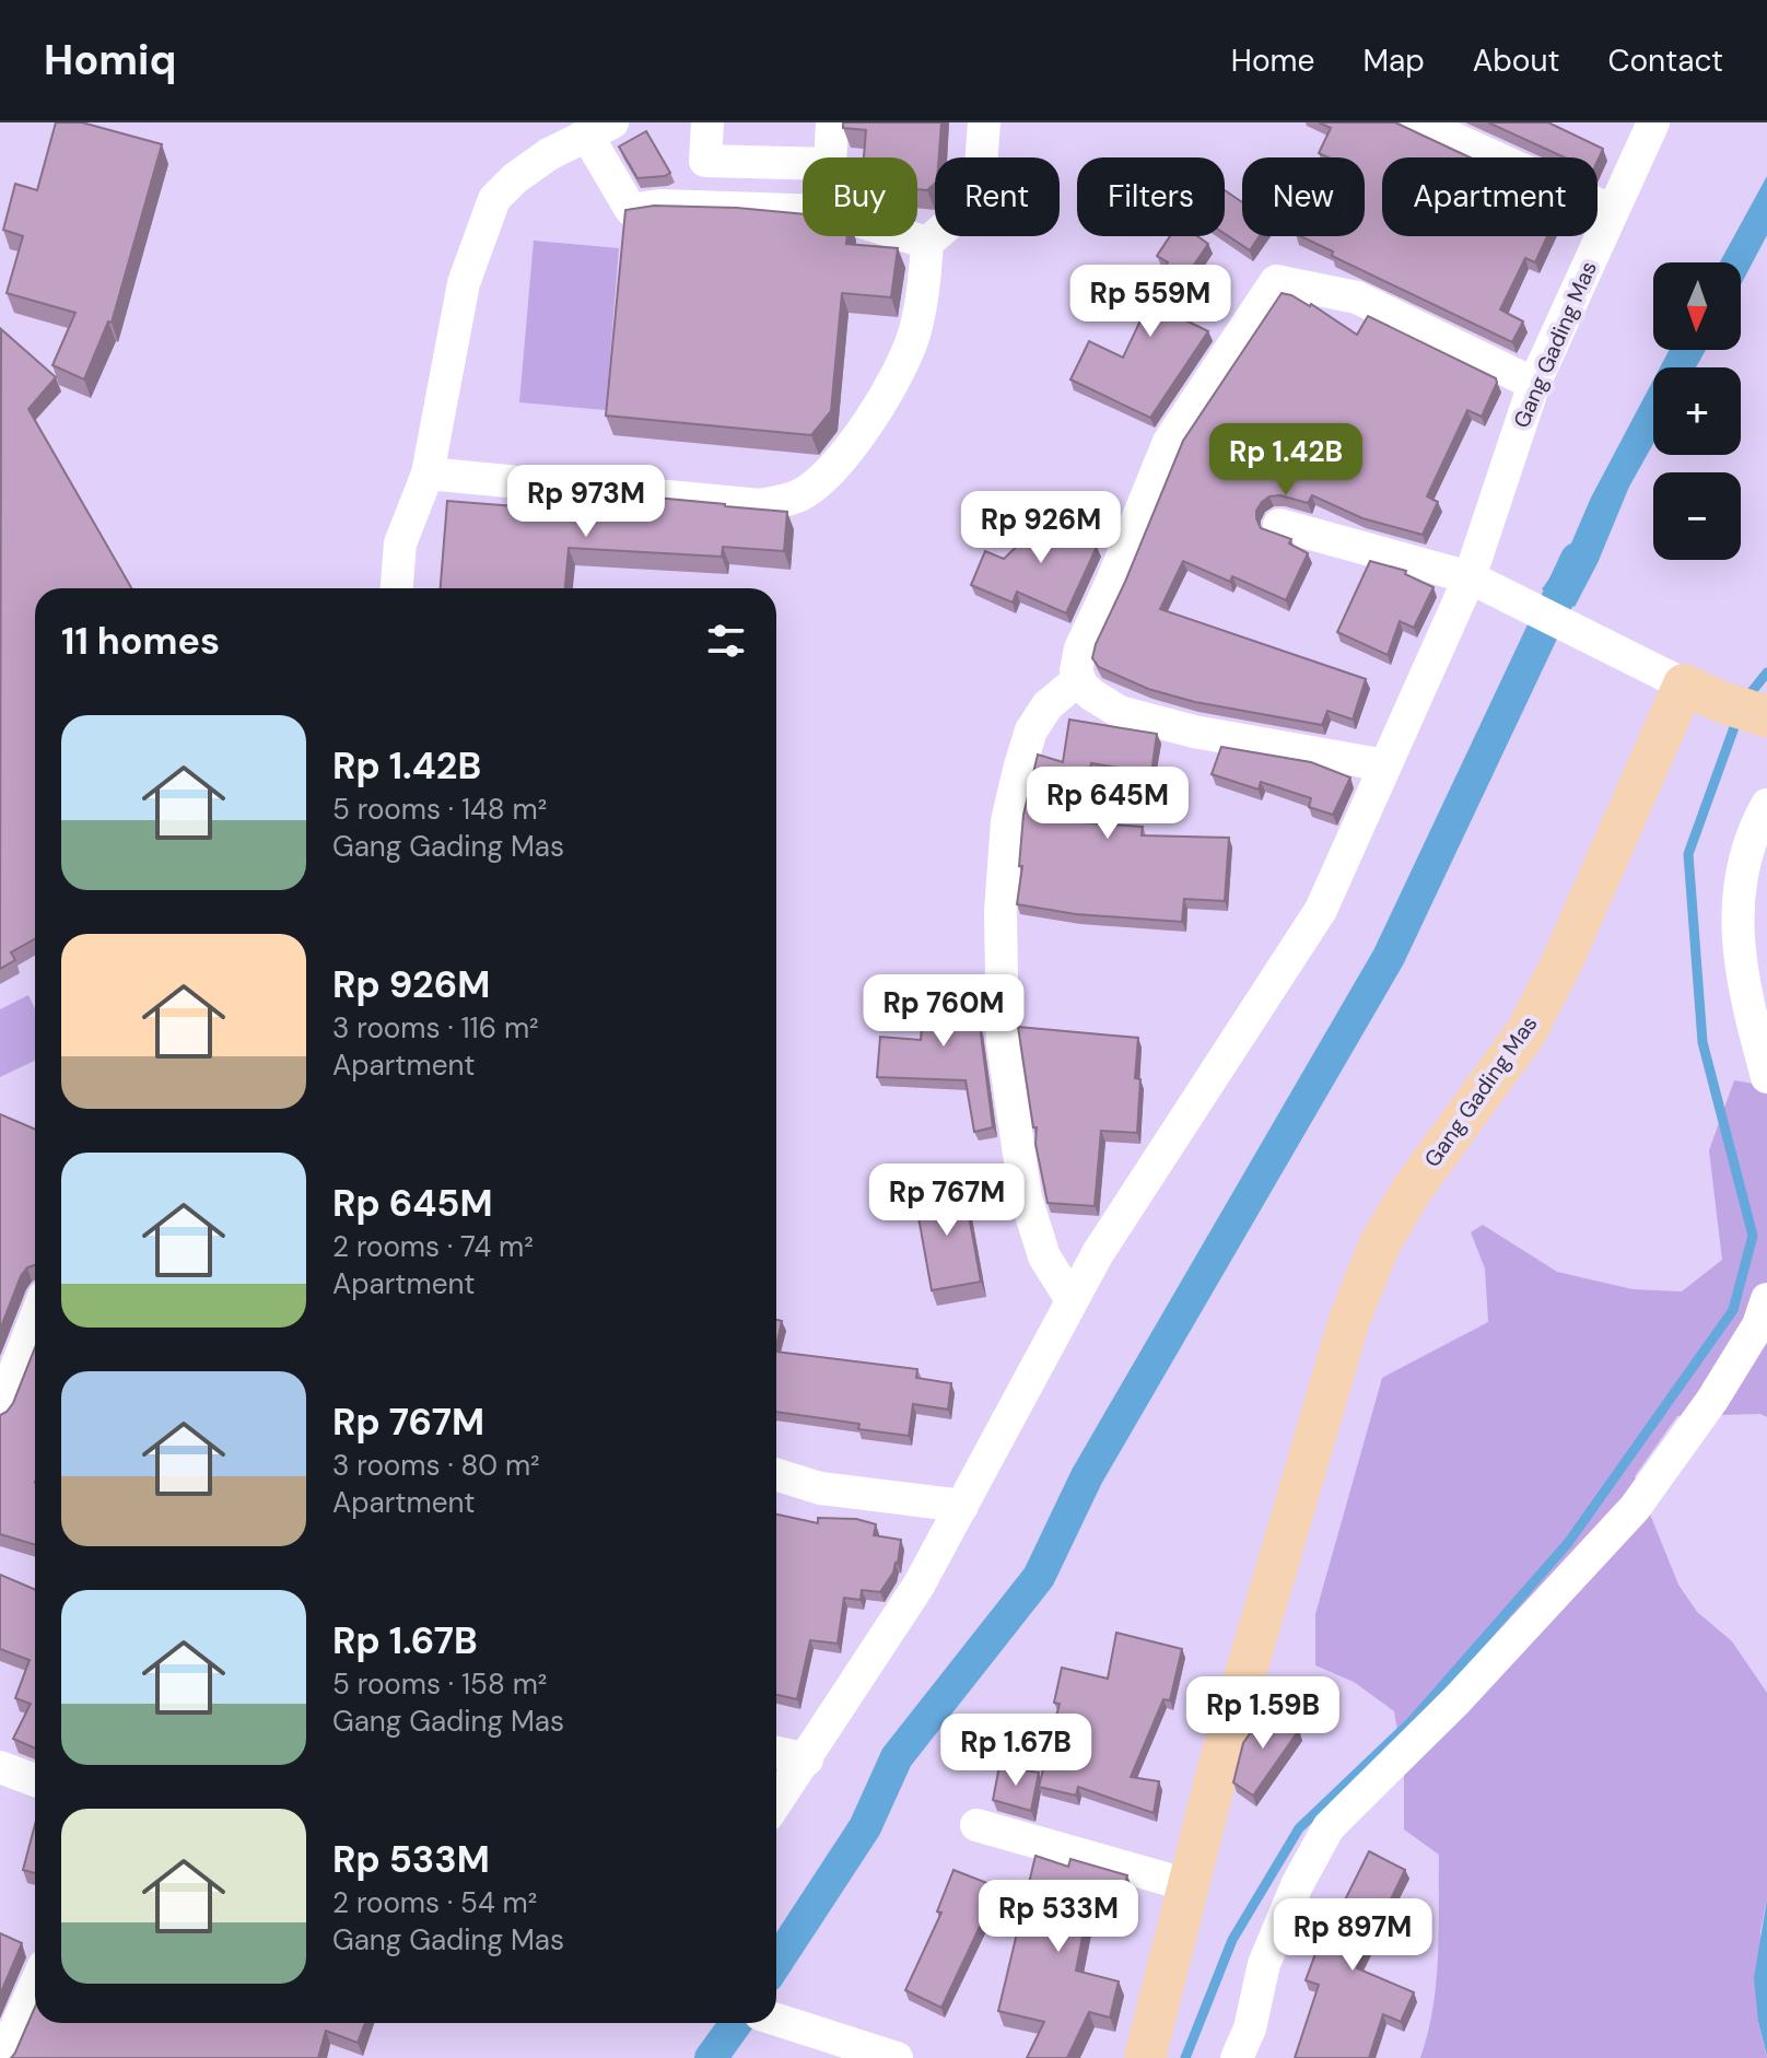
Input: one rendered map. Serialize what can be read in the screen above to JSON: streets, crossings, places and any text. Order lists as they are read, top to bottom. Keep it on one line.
{"streets":{"main road":["Gang Gading Mas"]},"north":"bottom","page":{"header":"Homiq","nav":["Home","Map","About","Contact"],"chip":["Buy","Rent","Filters","New","Apartment"],"map_buttons":["+","−"],"price":["Rp 559M","Rp 1.42B","Rp 973M","Rp 926M","Rp 645M","Rp 760M","Rp 767M","Rp 1.59B","Rp 1.67B","Rp 533M","Rp 897M"],"heading":"11 homes","list":[{"name":"Rp 1.42B","note":"5 rooms · 148 m² · Gang Gading Mas"},{"name":"Rp 926M","note":"3 rooms · 116 m² · Apartment"},{"name":"Rp 645M","note":"2 rooms · 74 m² · Apartment"},{"name":"Rp 767M","note":"3 rooms · 80 m² · Apartment"},{"name":"Rp 1.67B","note":"5 rooms · 158 m² · Gang Gading Mas"},{"name":"Rp 533M","note":"2 rooms · 54 m² · Gang Gading Mas"}]}}
